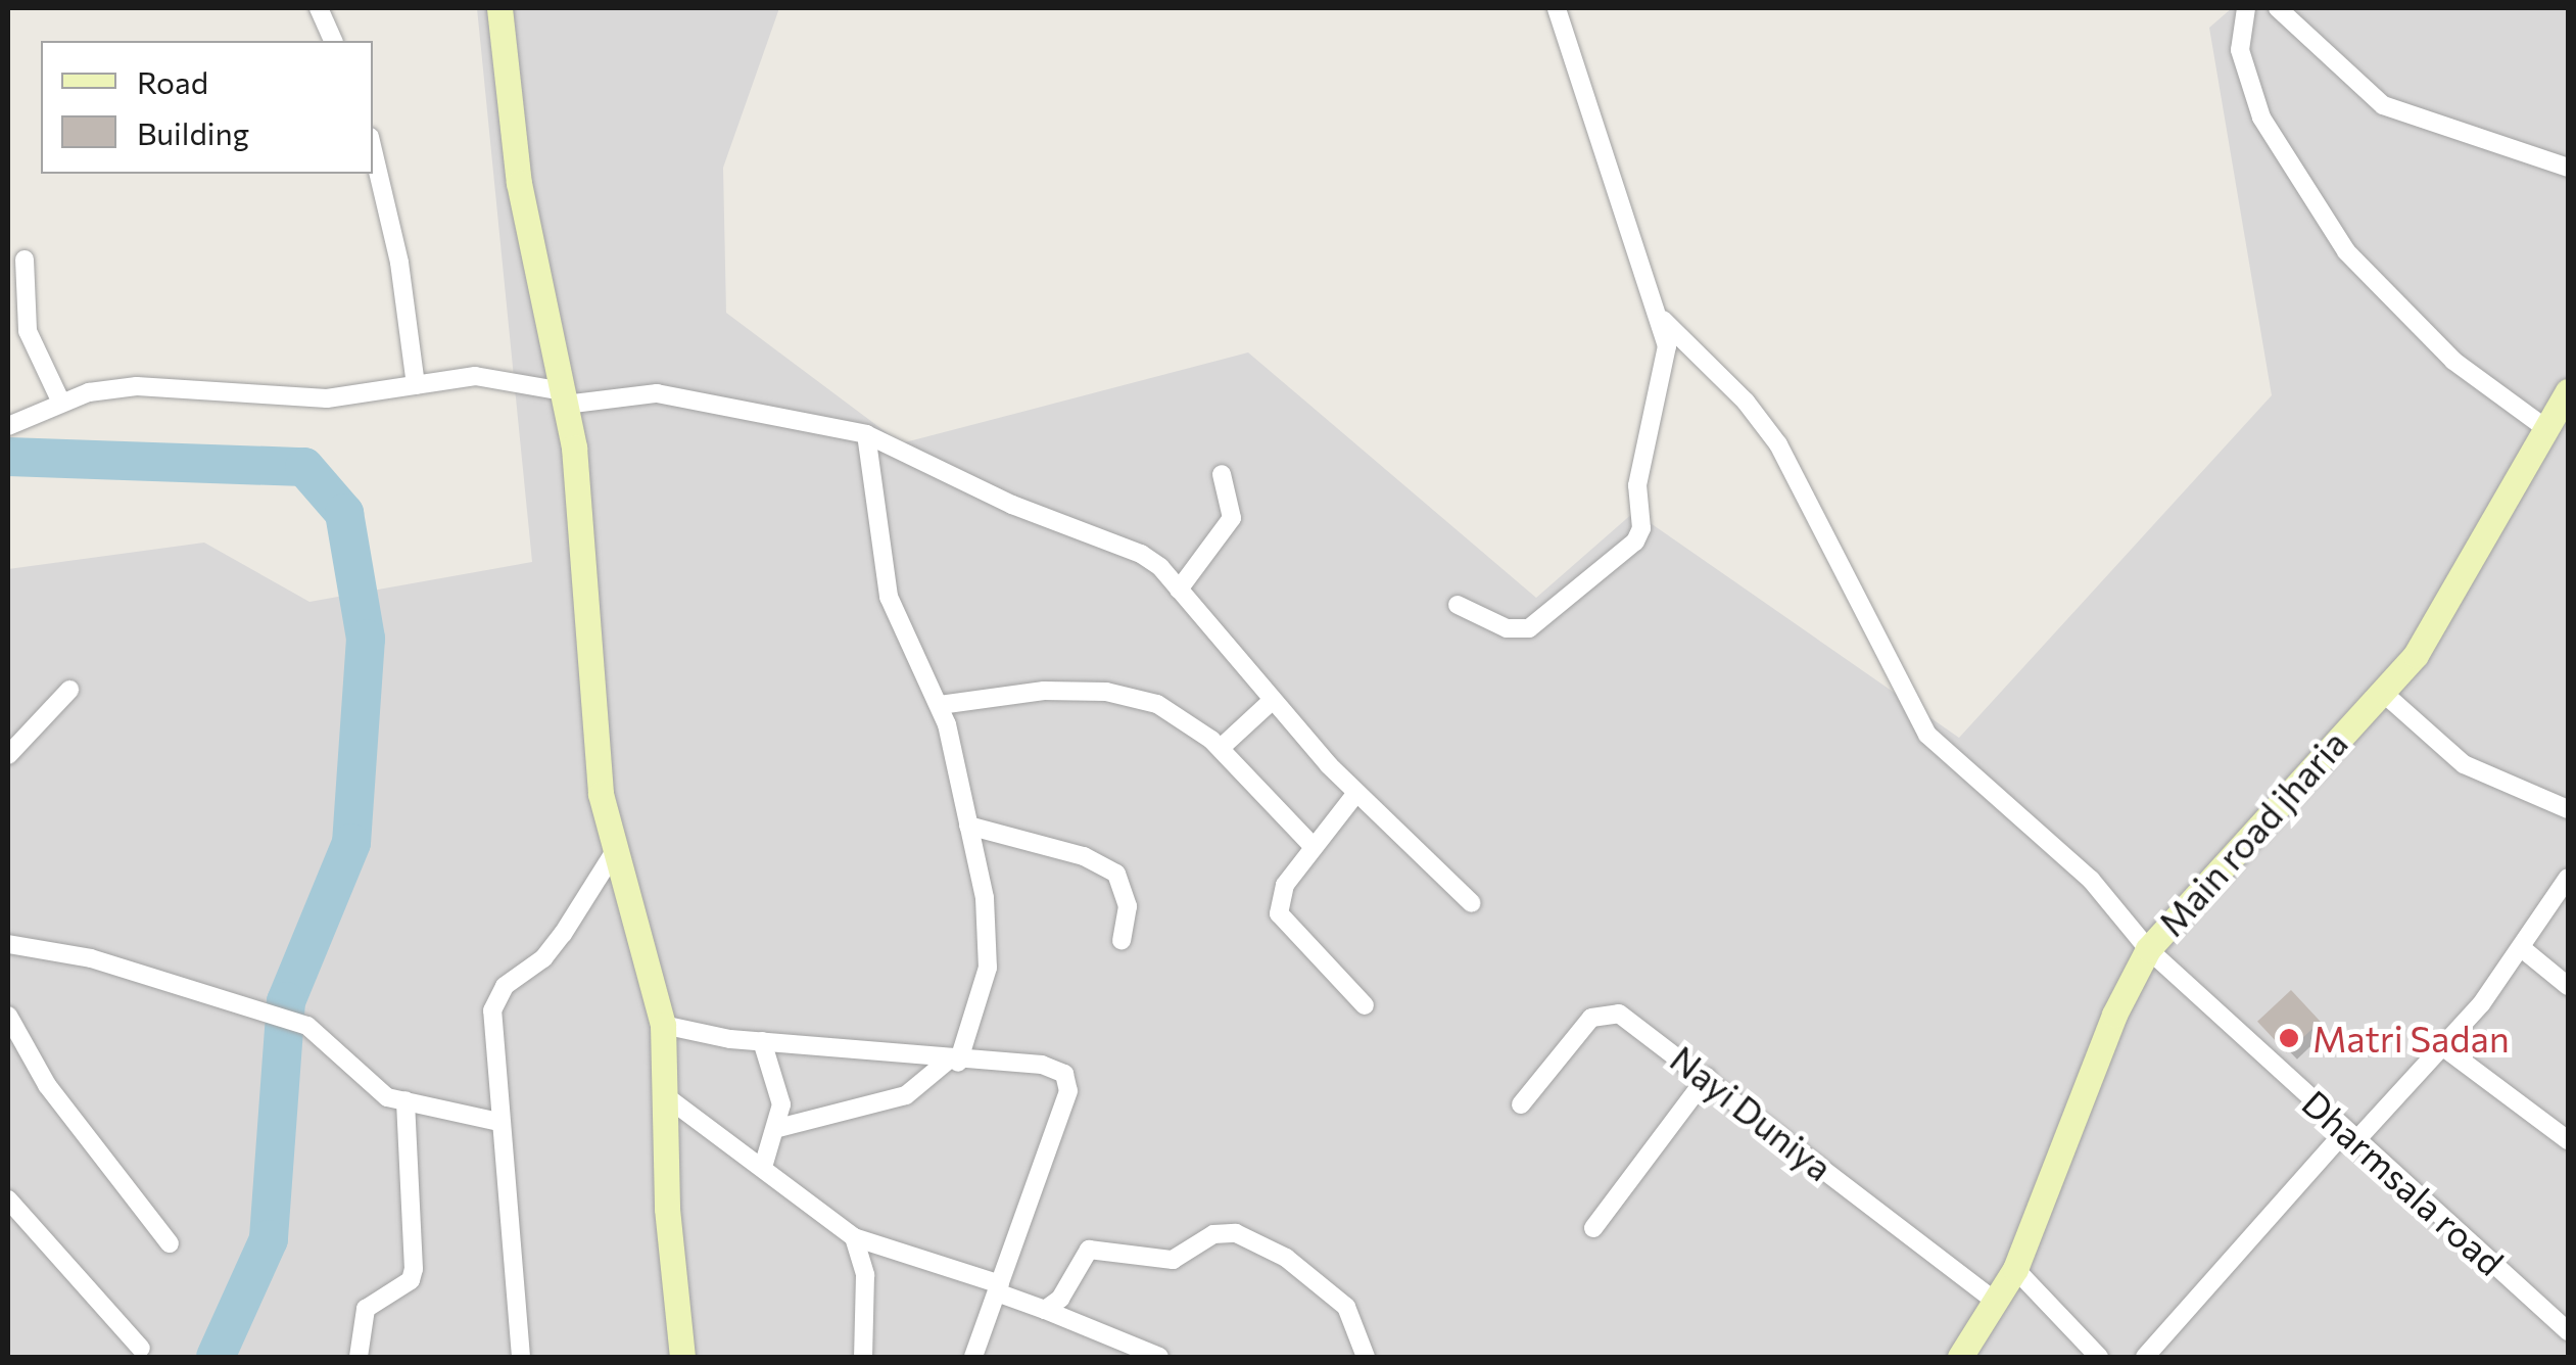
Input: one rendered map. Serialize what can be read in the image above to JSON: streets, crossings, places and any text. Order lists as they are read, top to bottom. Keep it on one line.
{"streets":{"street":["Main road jharia","Nayi Duniya","Dharmsala road"]},"crossings":[["Main road jharia","Nayi Duniya"],["Main road jharia","Dharmsala road"]],"places":["Matri Sadan"],"legend":["Road","Building"]}
